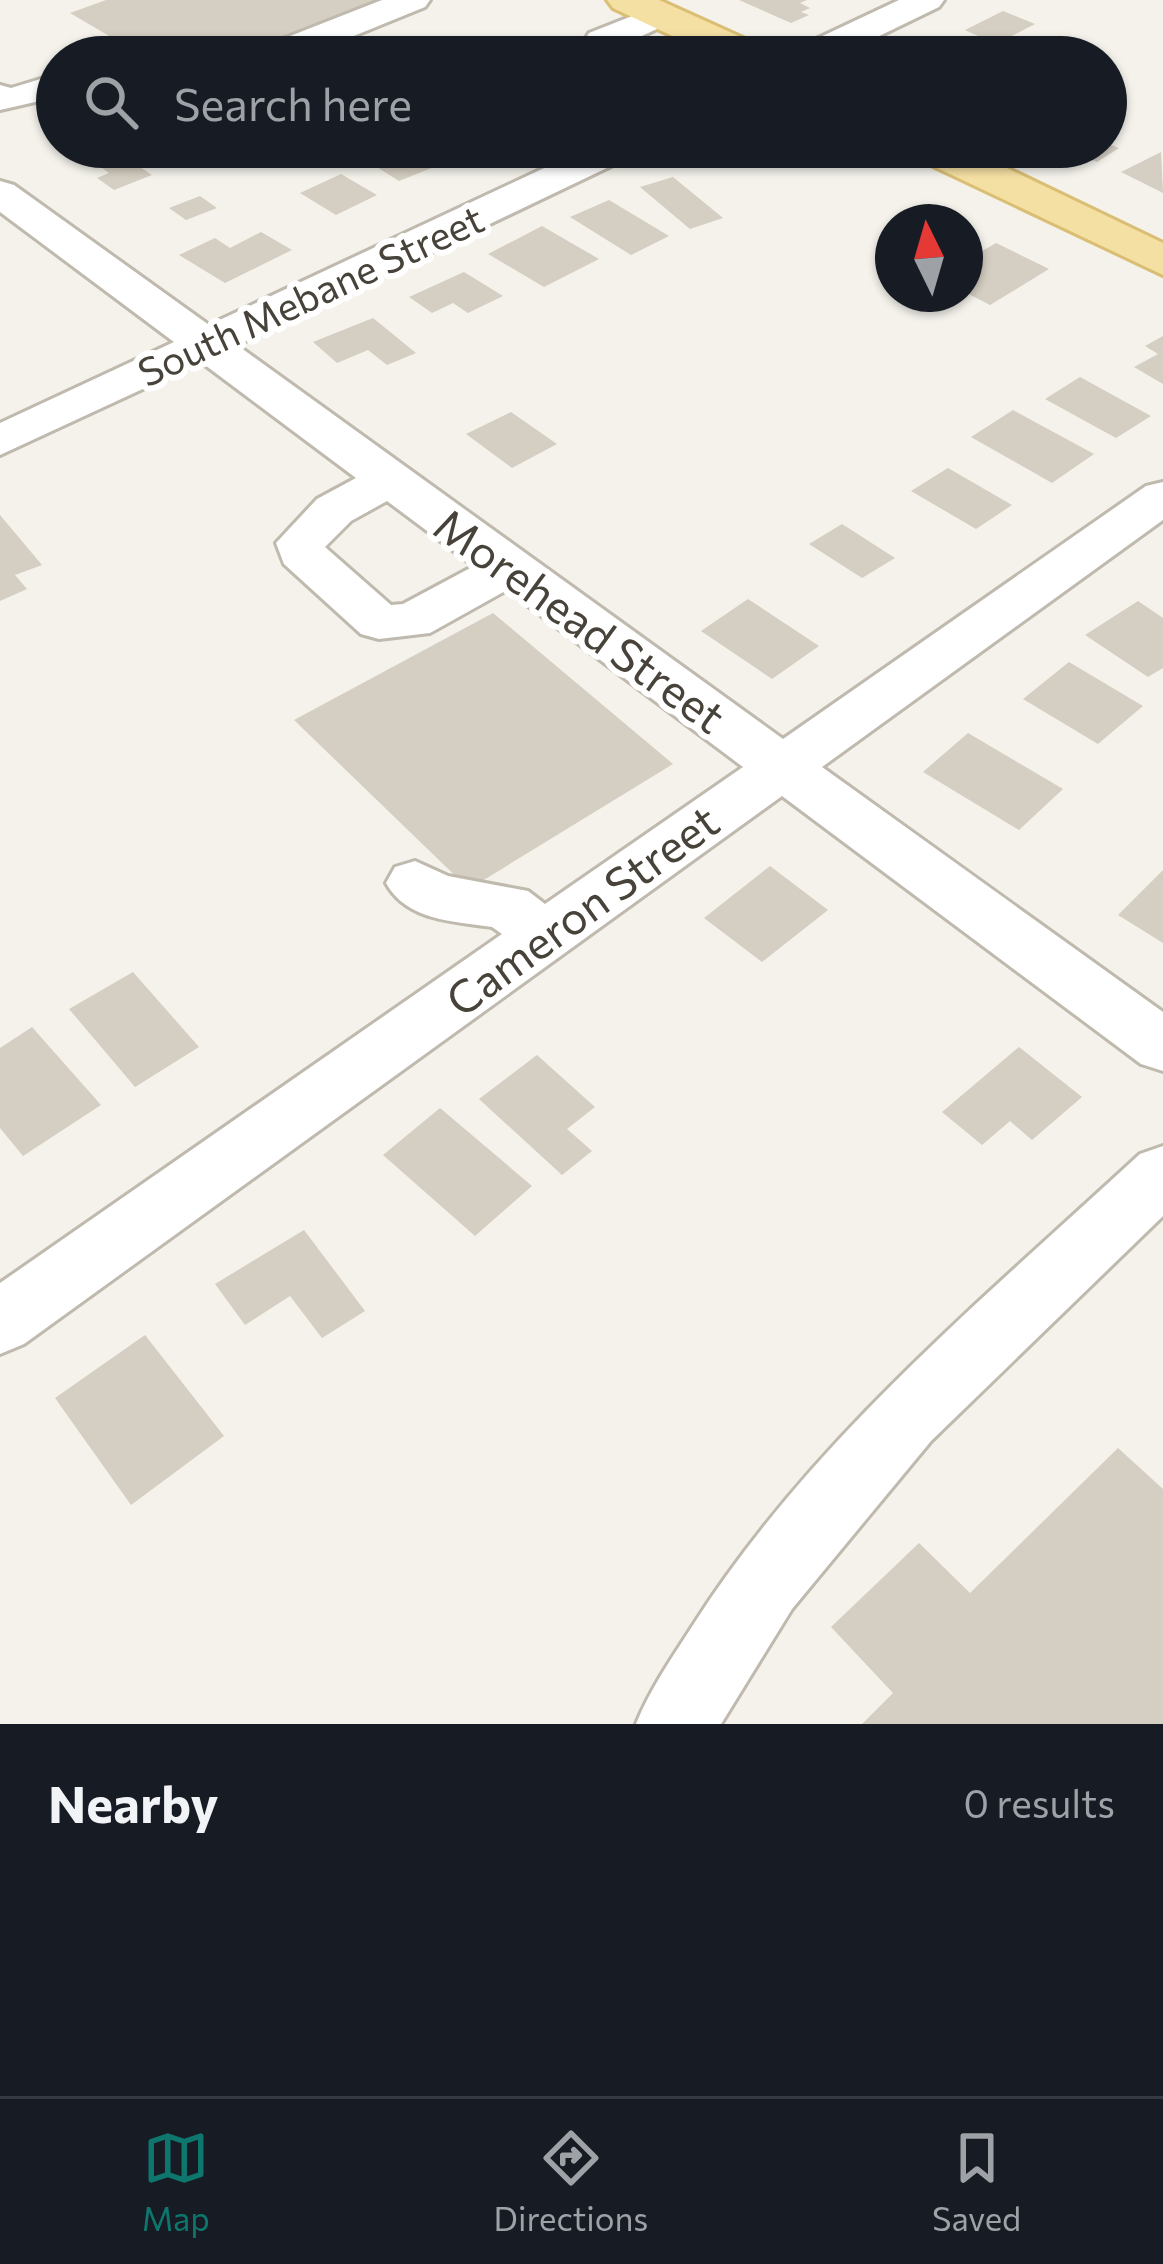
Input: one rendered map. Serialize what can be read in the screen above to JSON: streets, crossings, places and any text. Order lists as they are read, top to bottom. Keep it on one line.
{"streets":{"street":["South Mebane Street","Morehead Street","Cameron Street"]},"crossings":[["South Mebane Street","Morehead Street"],["Morehead Street","Cameron Street"]],"north":"top","page":{"search":"Search here","heading":["Nearby","0 results"],"nav":["Map","Directions","Saved"]}}
